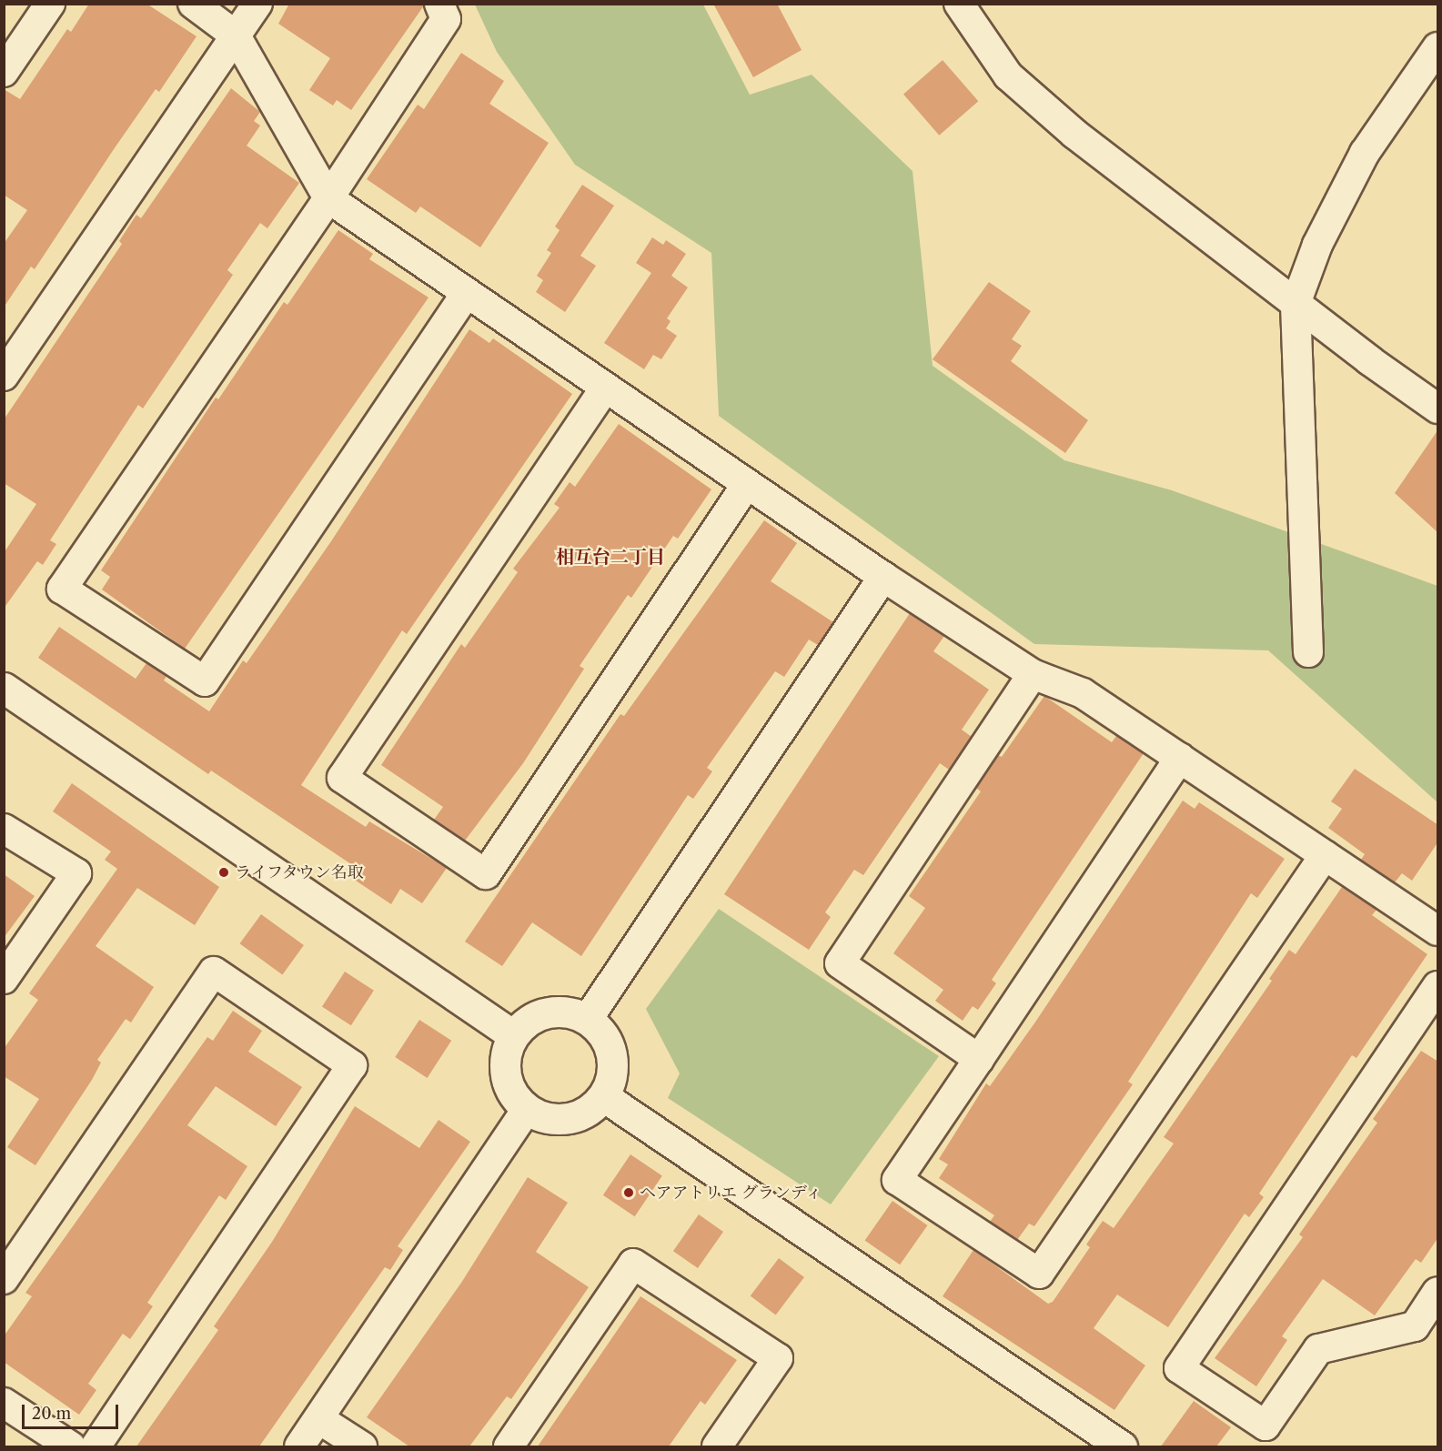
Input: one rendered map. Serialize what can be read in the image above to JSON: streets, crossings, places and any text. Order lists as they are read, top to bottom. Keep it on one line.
{"districts":["相互台二丁目"],"places":["ライフタウン名取","ヘアアトリエ グランディ"],"scale_bar":"20 m"}
